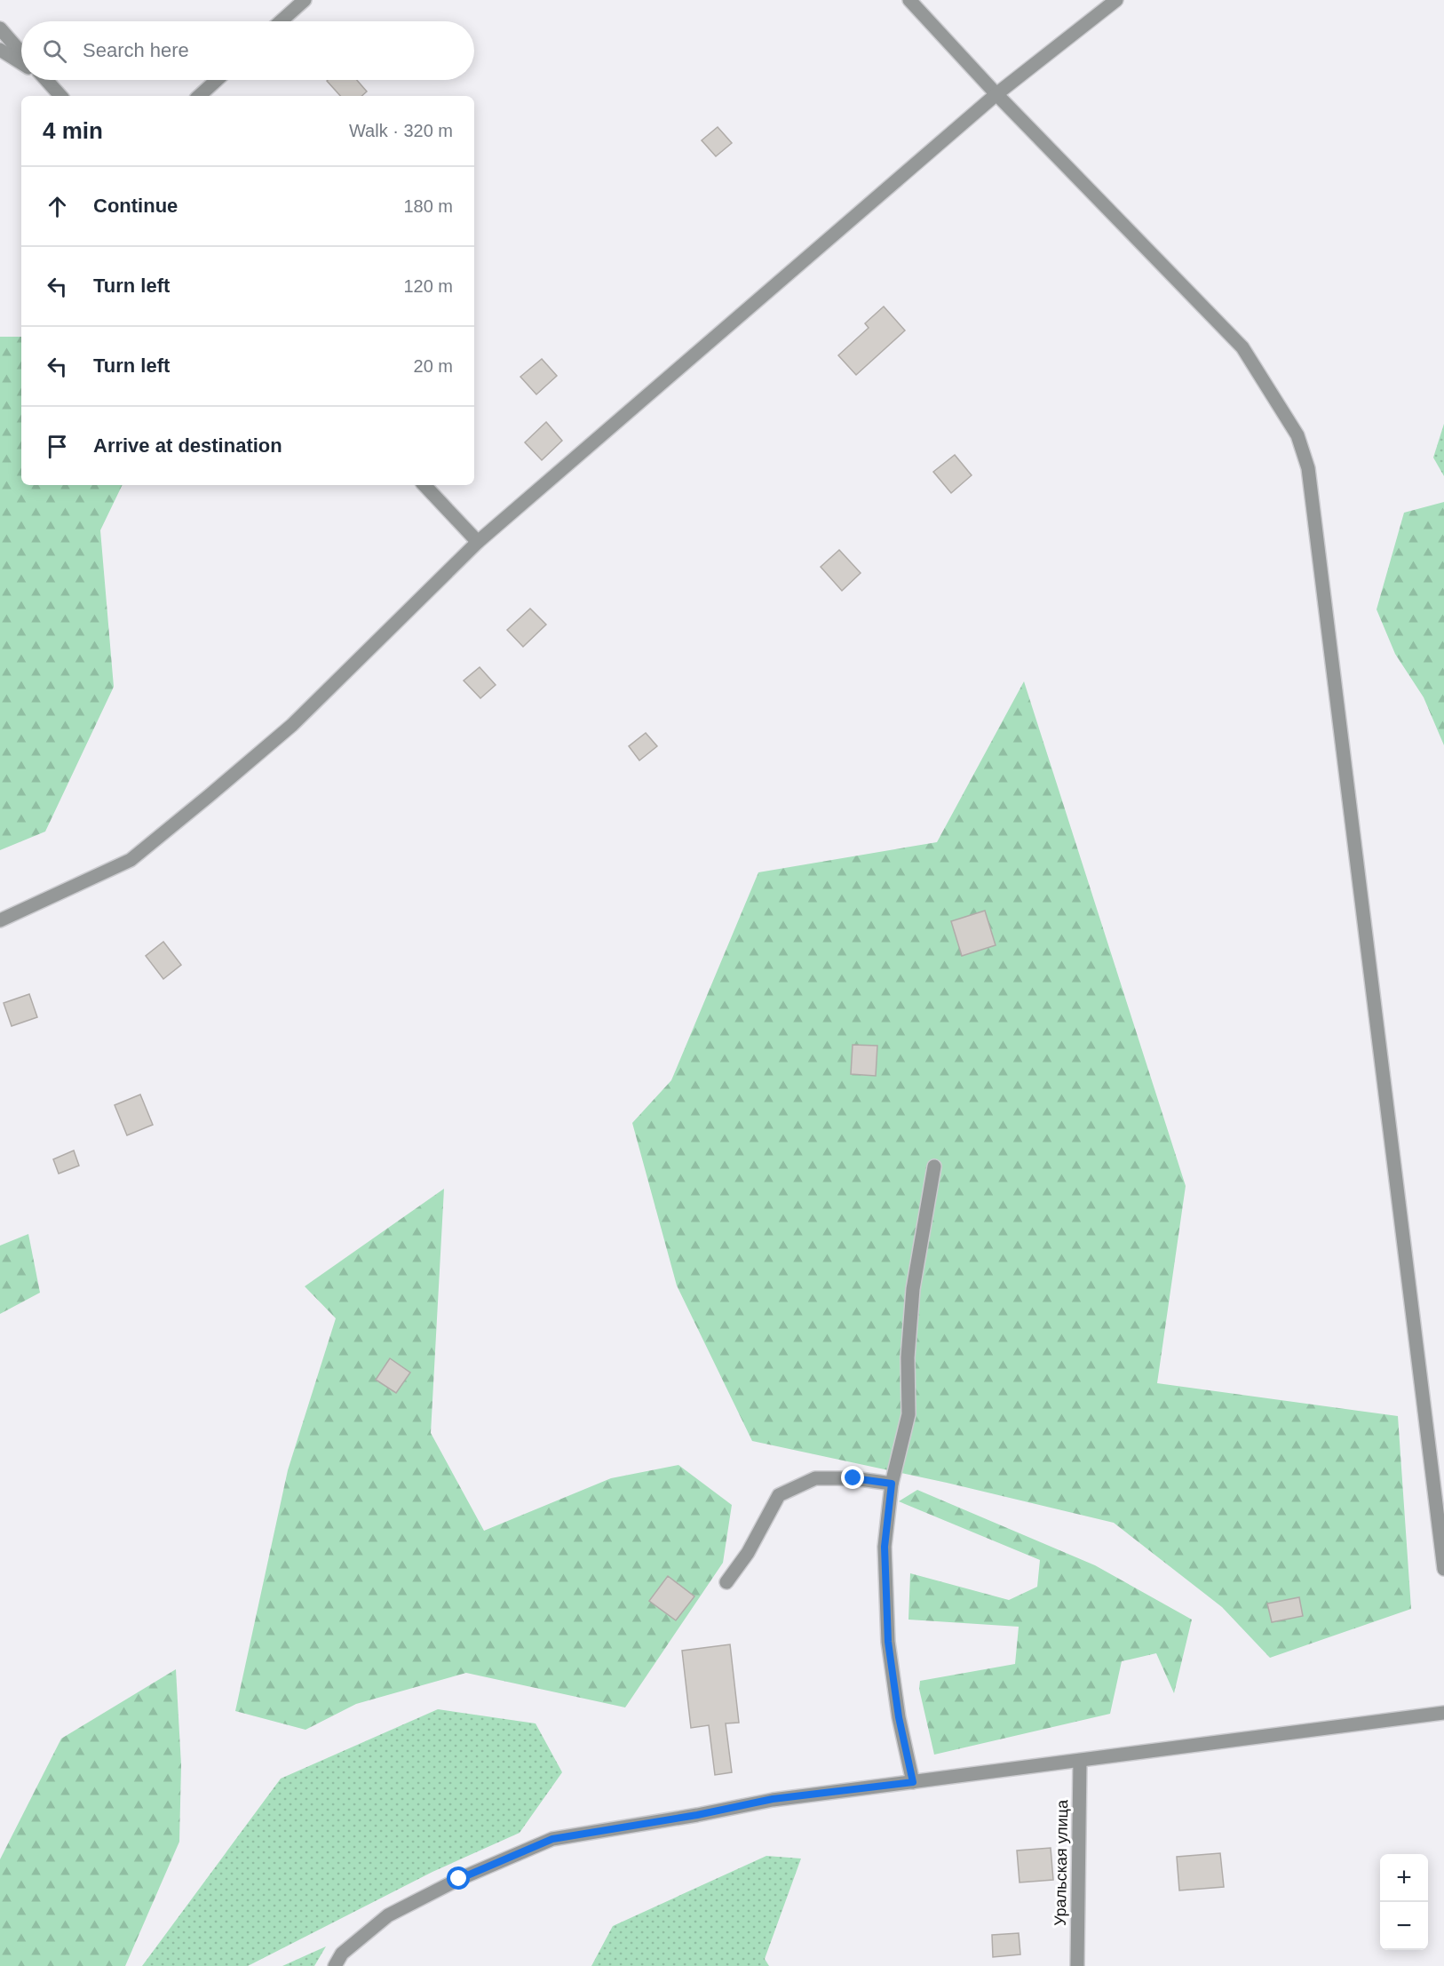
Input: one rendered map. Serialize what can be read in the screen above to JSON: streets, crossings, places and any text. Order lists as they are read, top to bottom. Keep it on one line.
{"streets":{"street":["Уральская улица"]},"page":{"search":"Search here","heading":["4 min","Walk · 320 m"],"list":[["Continue","180 m"],["Turn left","120 m"],["Turn left","20 m"],"Arrive at destination"],"map_buttons":["+","−"]}}
